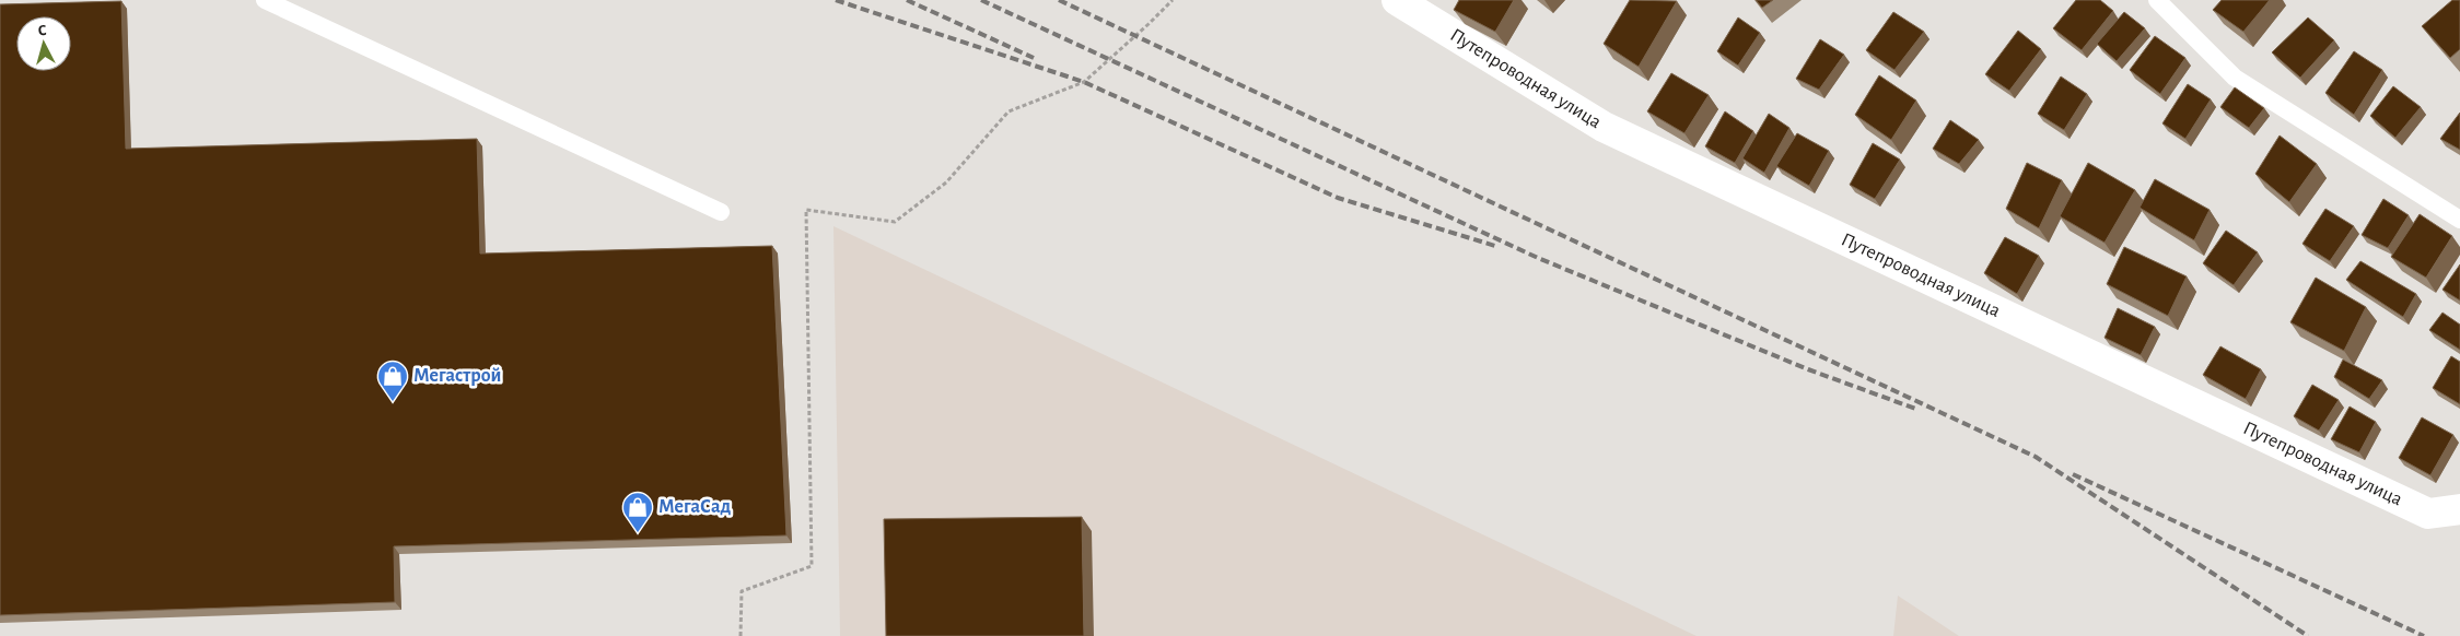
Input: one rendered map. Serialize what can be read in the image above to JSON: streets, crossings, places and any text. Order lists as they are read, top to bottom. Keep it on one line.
{"streets":{"street":["Путепроводная улица"]},"places":{"shop":["Мегастрой","МегаСад"]},"north":"top"}
